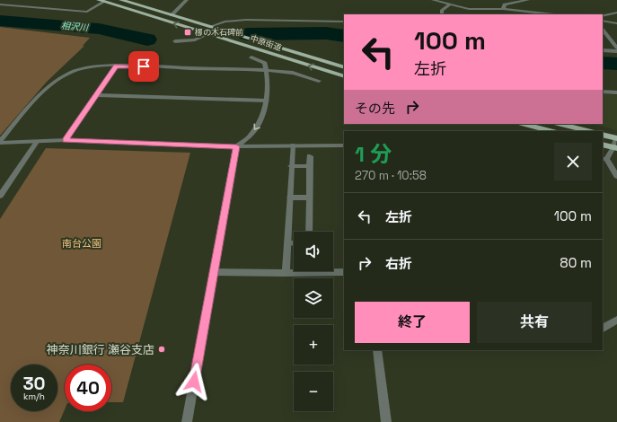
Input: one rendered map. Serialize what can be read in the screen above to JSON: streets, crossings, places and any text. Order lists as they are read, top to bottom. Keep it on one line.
{"streets":{"main road":["中原街道"]},"water":["相沢川"],"parks":["南台公園"],"places":{"transit":["梛の木石碑前"],"other":["神奈川銀行 瀬谷支店"]},"page":{"turn":["100 m","左折"],"then":"その先","heading":["1 分","270 m · 10:58"],"list":[{"name":"左折","value":"100 m"},{"name":"右折","value":"80 m"}],"map_buttons":["+","−"],"buttons":["終了","共有"],"speed":"30 km/h","limit":"40"}}
